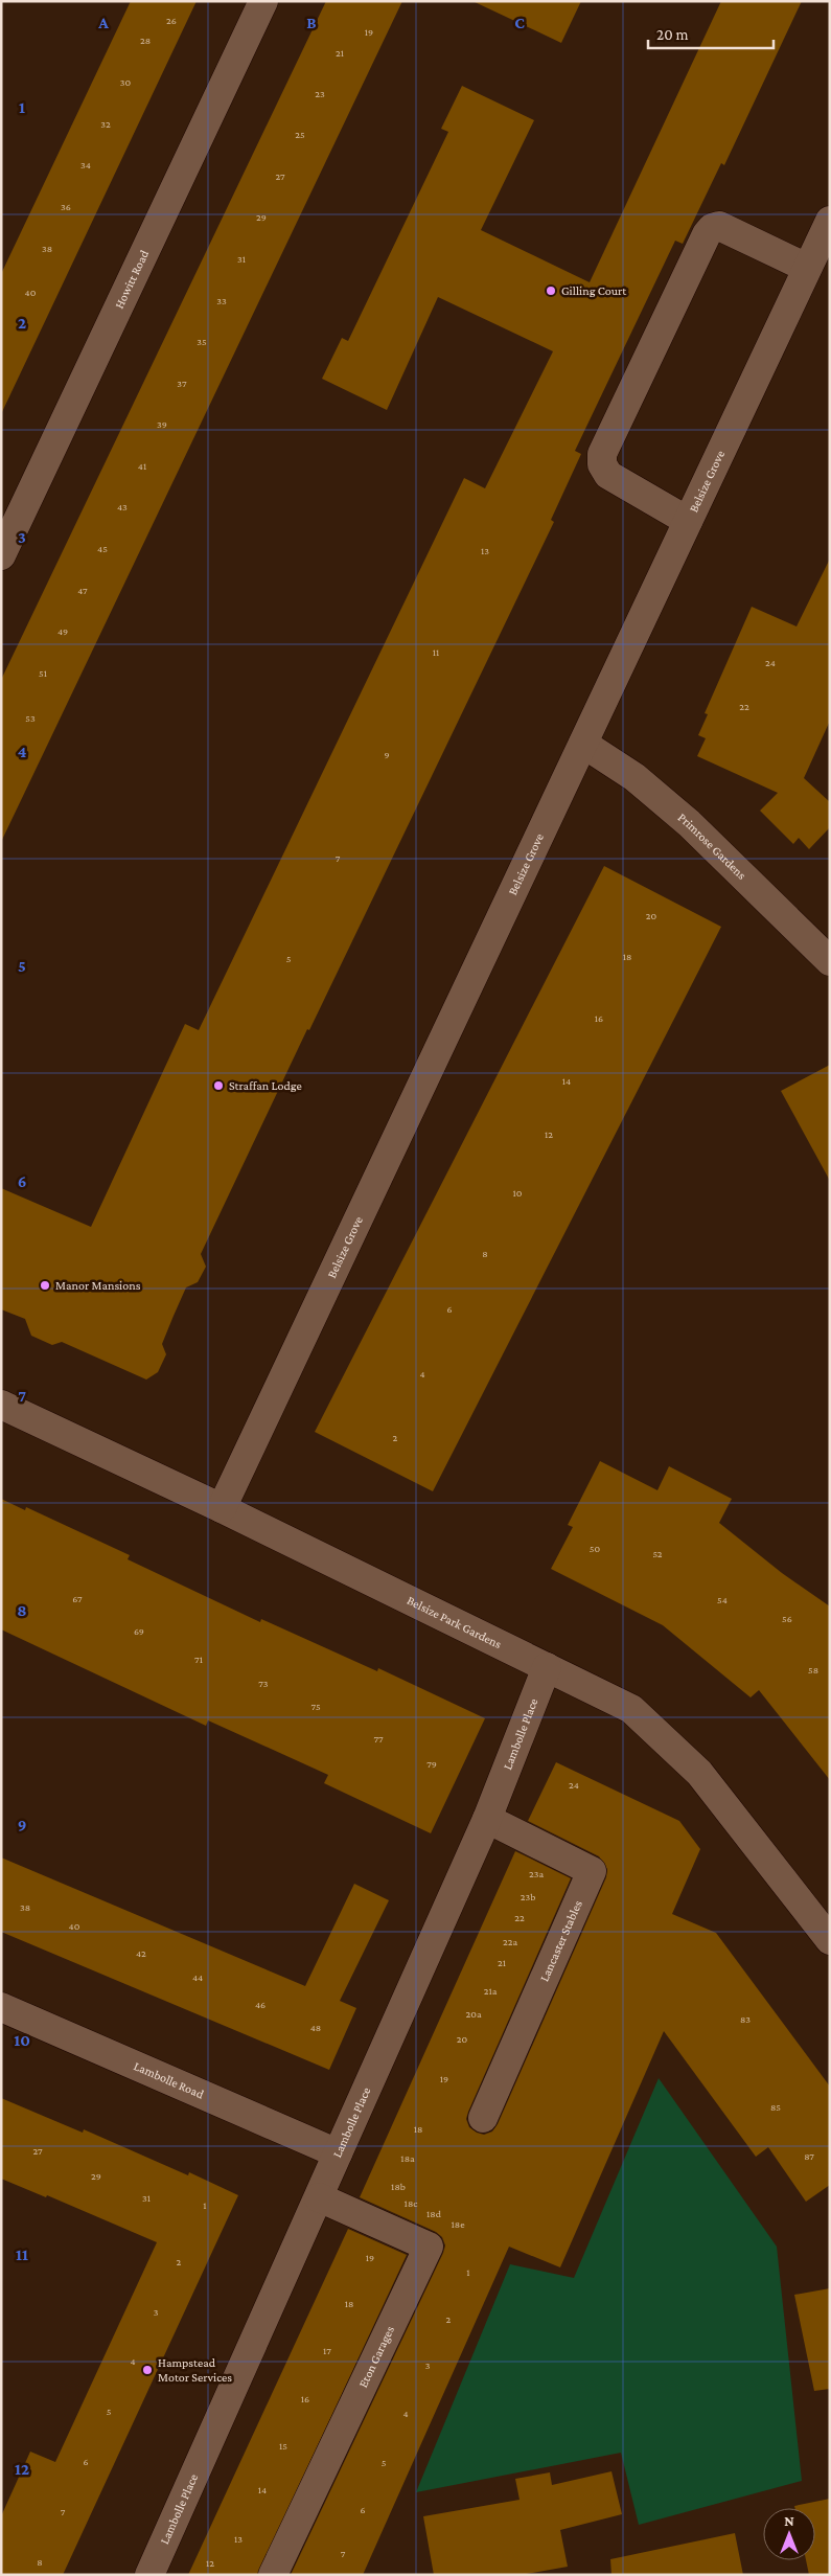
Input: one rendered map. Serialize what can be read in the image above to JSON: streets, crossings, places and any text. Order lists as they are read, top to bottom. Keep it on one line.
{"streets":{"street":["Howitt Road","Belsize Grove","Primrose Gardens","Belsize Park Gardens","Lambolle Place","Lancaster Stables","Lambolle Road","Eton Garages"]},"crossings":[["Belsize Grove","Primrose Gardens"],["Belsize Grove","Belsize Park Gardens"],["Belsize Park Gardens","Lambolle Place"],["Lambolle Place","Lancaster Stables"],["Lambolle Place","Lambolle Road"],["Lambolle Place","Eton Garages"]],"places":["Gilling Court","Straffan Lodge","Manor Mansions","Hampstead Motor Services"],"house_numbers":["26","19","28","21","30","23","32","25","34","27","36","29","38","31","40","33","35","37","39","41","43","45","13","47","49","11","24","51","22","53","9","7","20","18","5","16","14","12","10","8","6","4","2","50","52","67","54","56","69","71","58","73","75","77","79","24","23a","23b","38","22","40","22a","42","21","44","21a","46","20a","83","48","20","19","85","18","27","87","18a","29","18b","31","18c","1","18d","18e","19","2","1","18","3","2","17","4","3","16","5","4","15","6","5","14","6","7","13","7","8","12"],"scale_bar":"20 m","north":"top","grid":{"columns":["A","B","C"],"rows":["1","2","3","4","5","6","7","8","9","10","11","12"]}}
